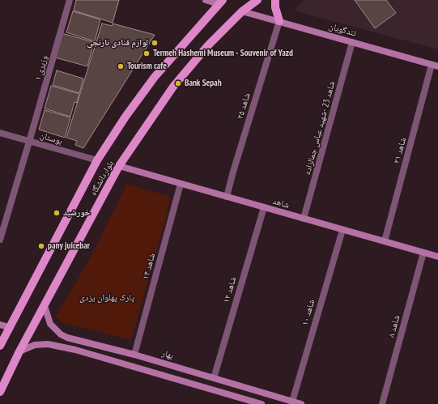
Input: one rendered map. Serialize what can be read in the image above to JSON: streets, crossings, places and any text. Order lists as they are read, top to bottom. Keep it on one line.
{"streets":{"main road":["بلواردانشگاه"],"street":["تندگویان","وزیری ۱","شاهد ۲۵","شاهد 23 -شهید عباس جمالزاده","بوستان","شاهد ۲۱","شاهد","شاهد ۱۴","شاهد ۱۲","شاهد ۱۰","شاهد ۸","بهار"]},"crossings":[["تندگویان","شاهد ۲۵"],["تندگویان","شاهد 23 -شهید عباس جمالزاده"],["تندگویان","شاهد ۲۱"],["تندگویان","بلواردانشگاه"],["وزیری ۱","بوستان"],["شاهد ۲۵","شاهد"],["شاهد 23 -شهید عباس جمالزاده","شاهد"],["بوستان","بلواردانشگاه"],["شاهد ۲۱","شاهد"],["بلواردانشگاه","شاهد"],["بلواردانشگاه","بهار"],["شاهد","شاهد ۱۴"],["شاهد","شاهد ۱۲"],["شاهد","شاهد ۱۰"],["شاهد","شاهد ۸"],["شاهد ۱۴","بهار"],["شاهد ۱۲","بهار"],["شاهد ۱۰","بهار"]],"parks":["پارک پهلوان یزدی"],"places":["لوازم قنادی نارنجی","Termeh Hashemi Museum - Souvenir of Yazd","Tourism cafe","Bank Sepah","خورشید","pany juicebar"]}
